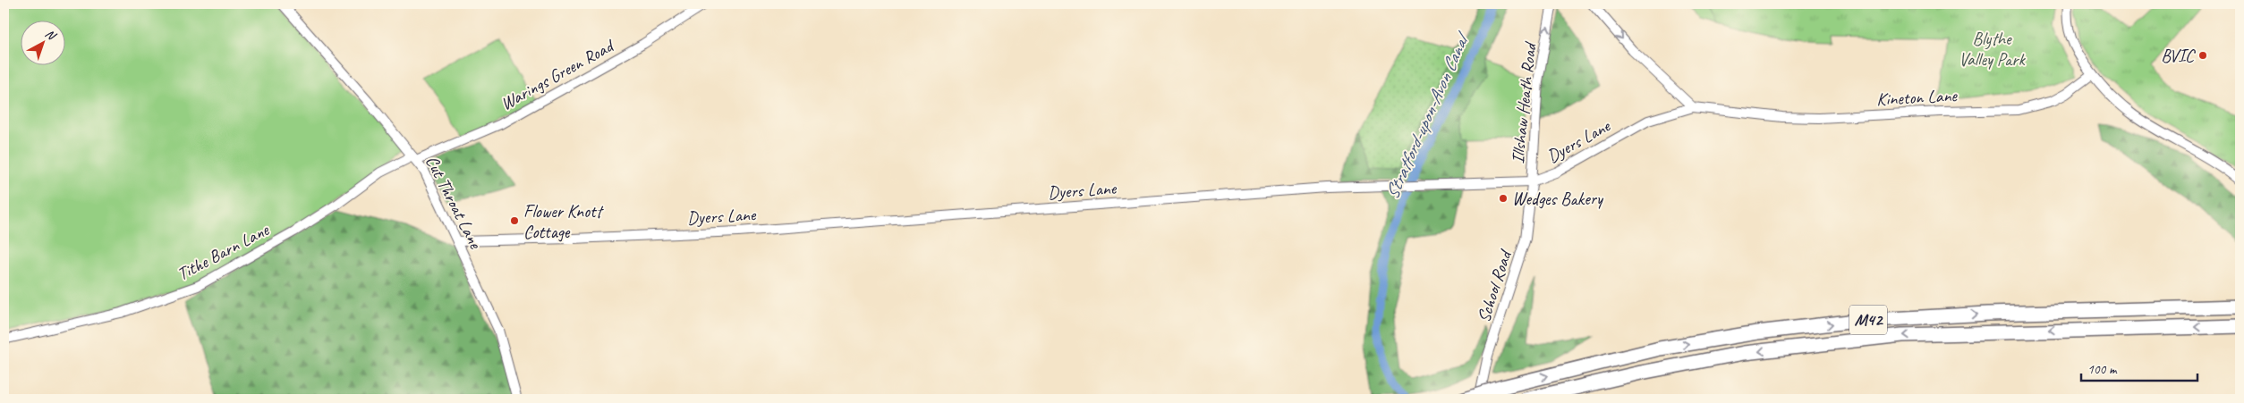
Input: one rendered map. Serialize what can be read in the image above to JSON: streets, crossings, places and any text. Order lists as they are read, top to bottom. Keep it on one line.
{"streets":{"highway":["M42"],"street":["Warings Green Road","Kineton Lane","Illshaw Heath Road","Dyers Lane","Cut Throat Lane","Tithe Barn Lane","School Road"]},"crossings":[["Warings Green Road","Cut Throat Lane"],["Warings Green Road","Tithe Barn Lane"],["Kineton Lane","Dyers Lane"],["Illshaw Heath Road","Dyers Lane"],["Illshaw Heath Road","School Road"],["Dyers Lane","Cut Throat Lane"],["Dyers Lane","School Road"],["Cut Throat Lane","Tithe Barn Lane"]],"one_way":["Illshaw Heath Road"],"water":["Stratford-upon-Avon Canal"],"parks":["Blythe Valley Park"],"places":["BVIC","Wedges Bakery","Flower Knott Cottage"],"scale_bar":"100 m","north":"top right"}
